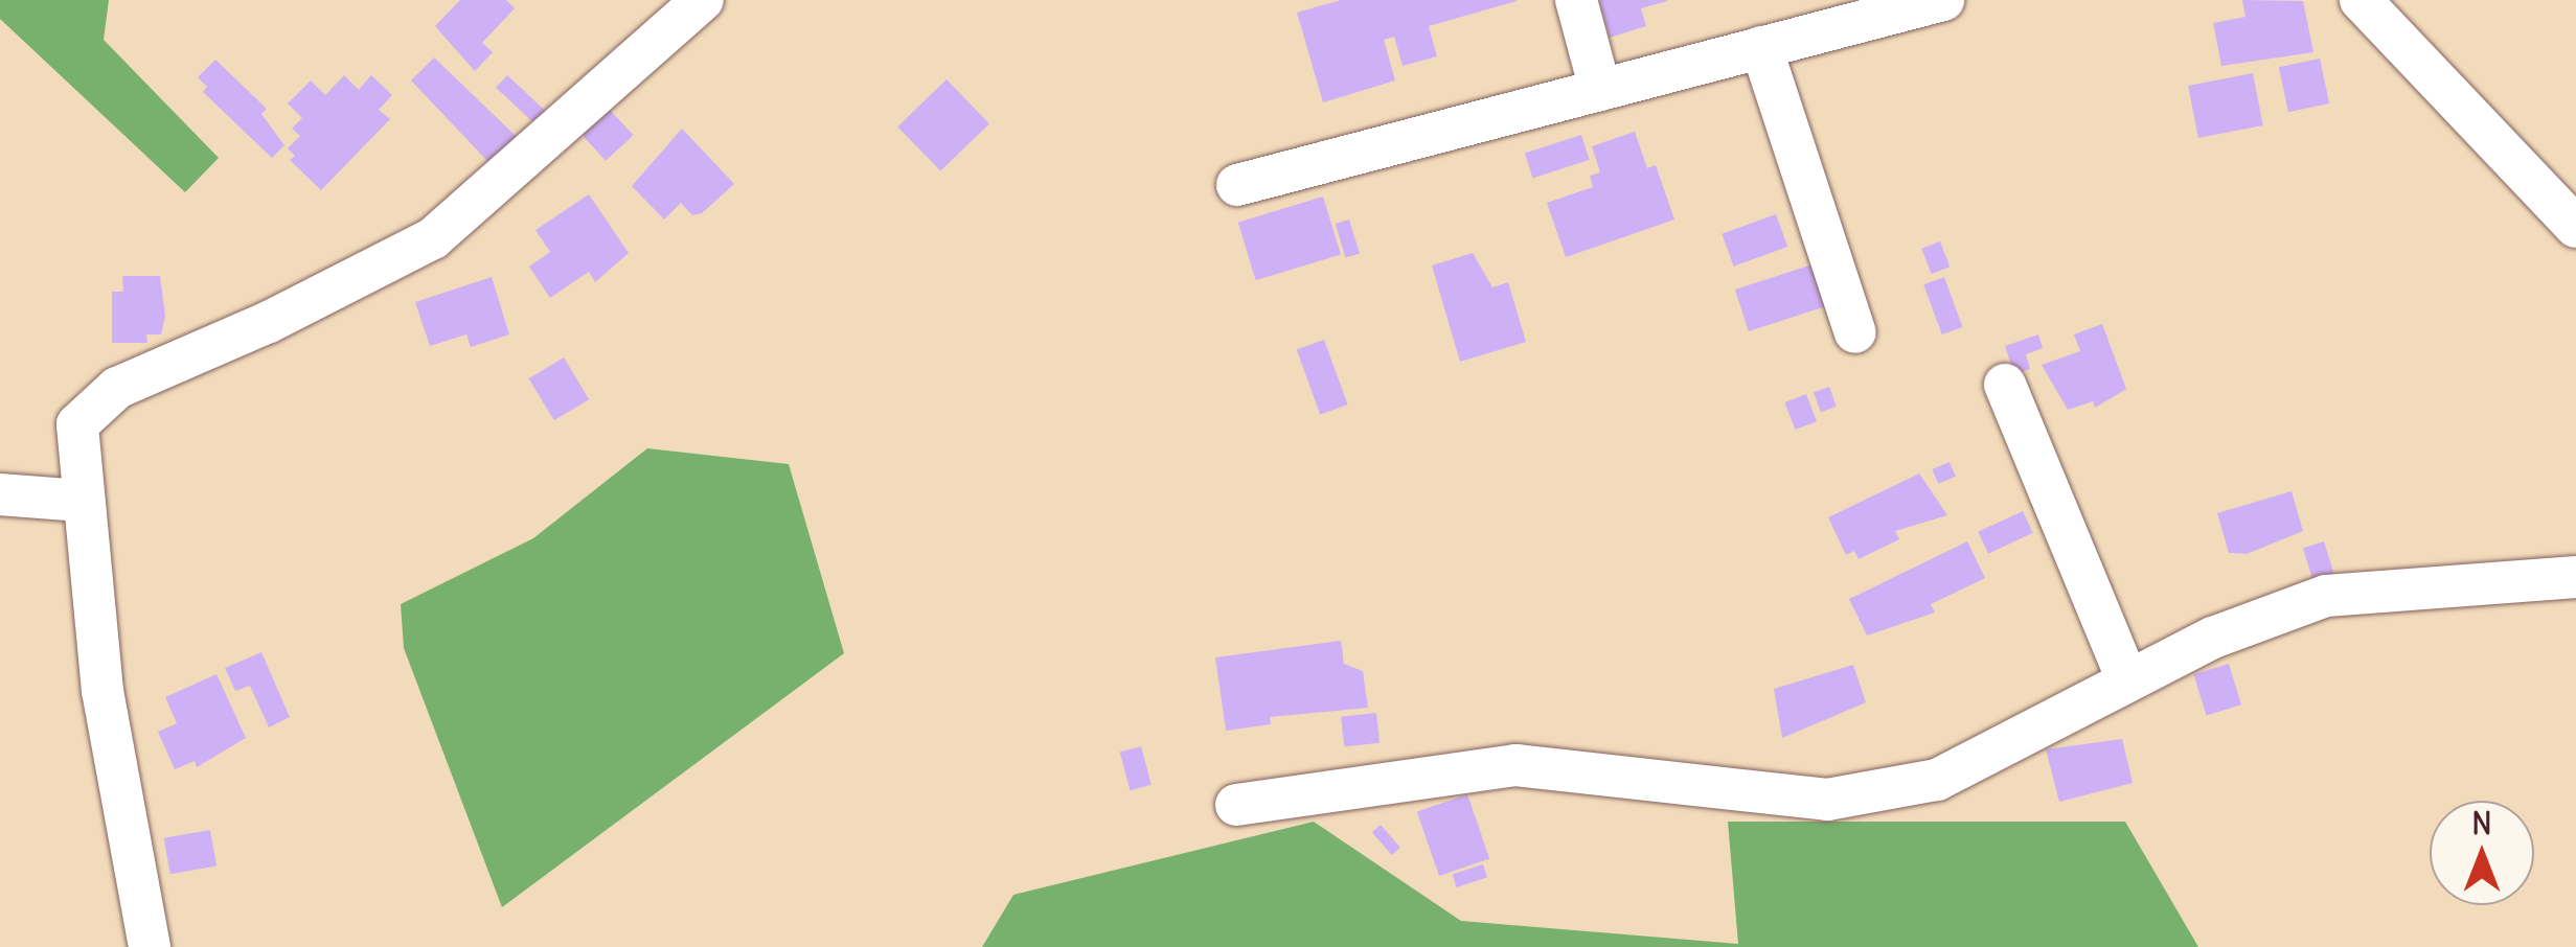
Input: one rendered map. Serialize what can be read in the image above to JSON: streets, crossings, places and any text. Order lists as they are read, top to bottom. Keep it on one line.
{"north":"top"}
